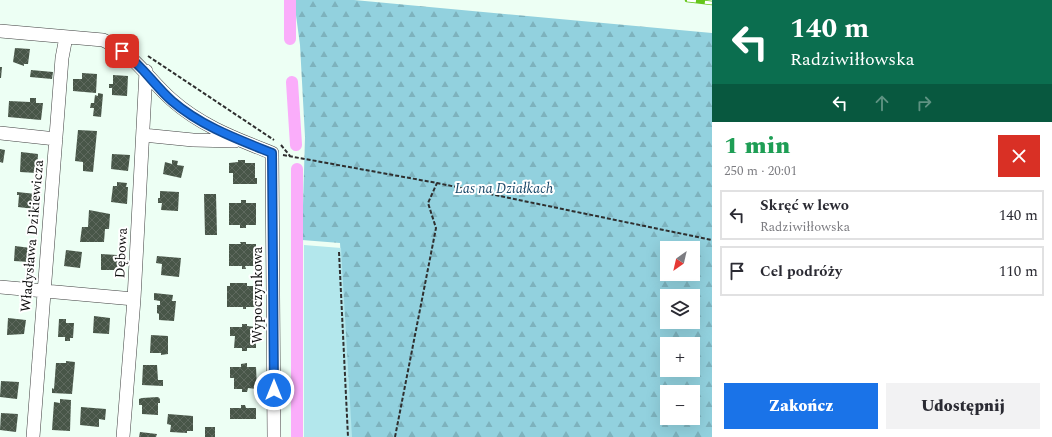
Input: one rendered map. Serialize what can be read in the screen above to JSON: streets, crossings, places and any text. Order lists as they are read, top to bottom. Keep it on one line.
{"streets":{"street":["Władysława Dzikiewicza","Dębowa","Wypoczynkowa"]},"parks":["Las na Działkach"],"north":"bottom left","page":{"turn":["140 m","Radziwiłłowska"],"heading":["1 min","250 m · 20:01"],"list":[{"name":"Skręć w lewo","note":"Radziwiłłowska","value":"140 m"},{"name":"Cel podróży","value":"110 m"}],"map_buttons":["+","−"],"buttons":["Zakończ","Udostępnij"]}}
